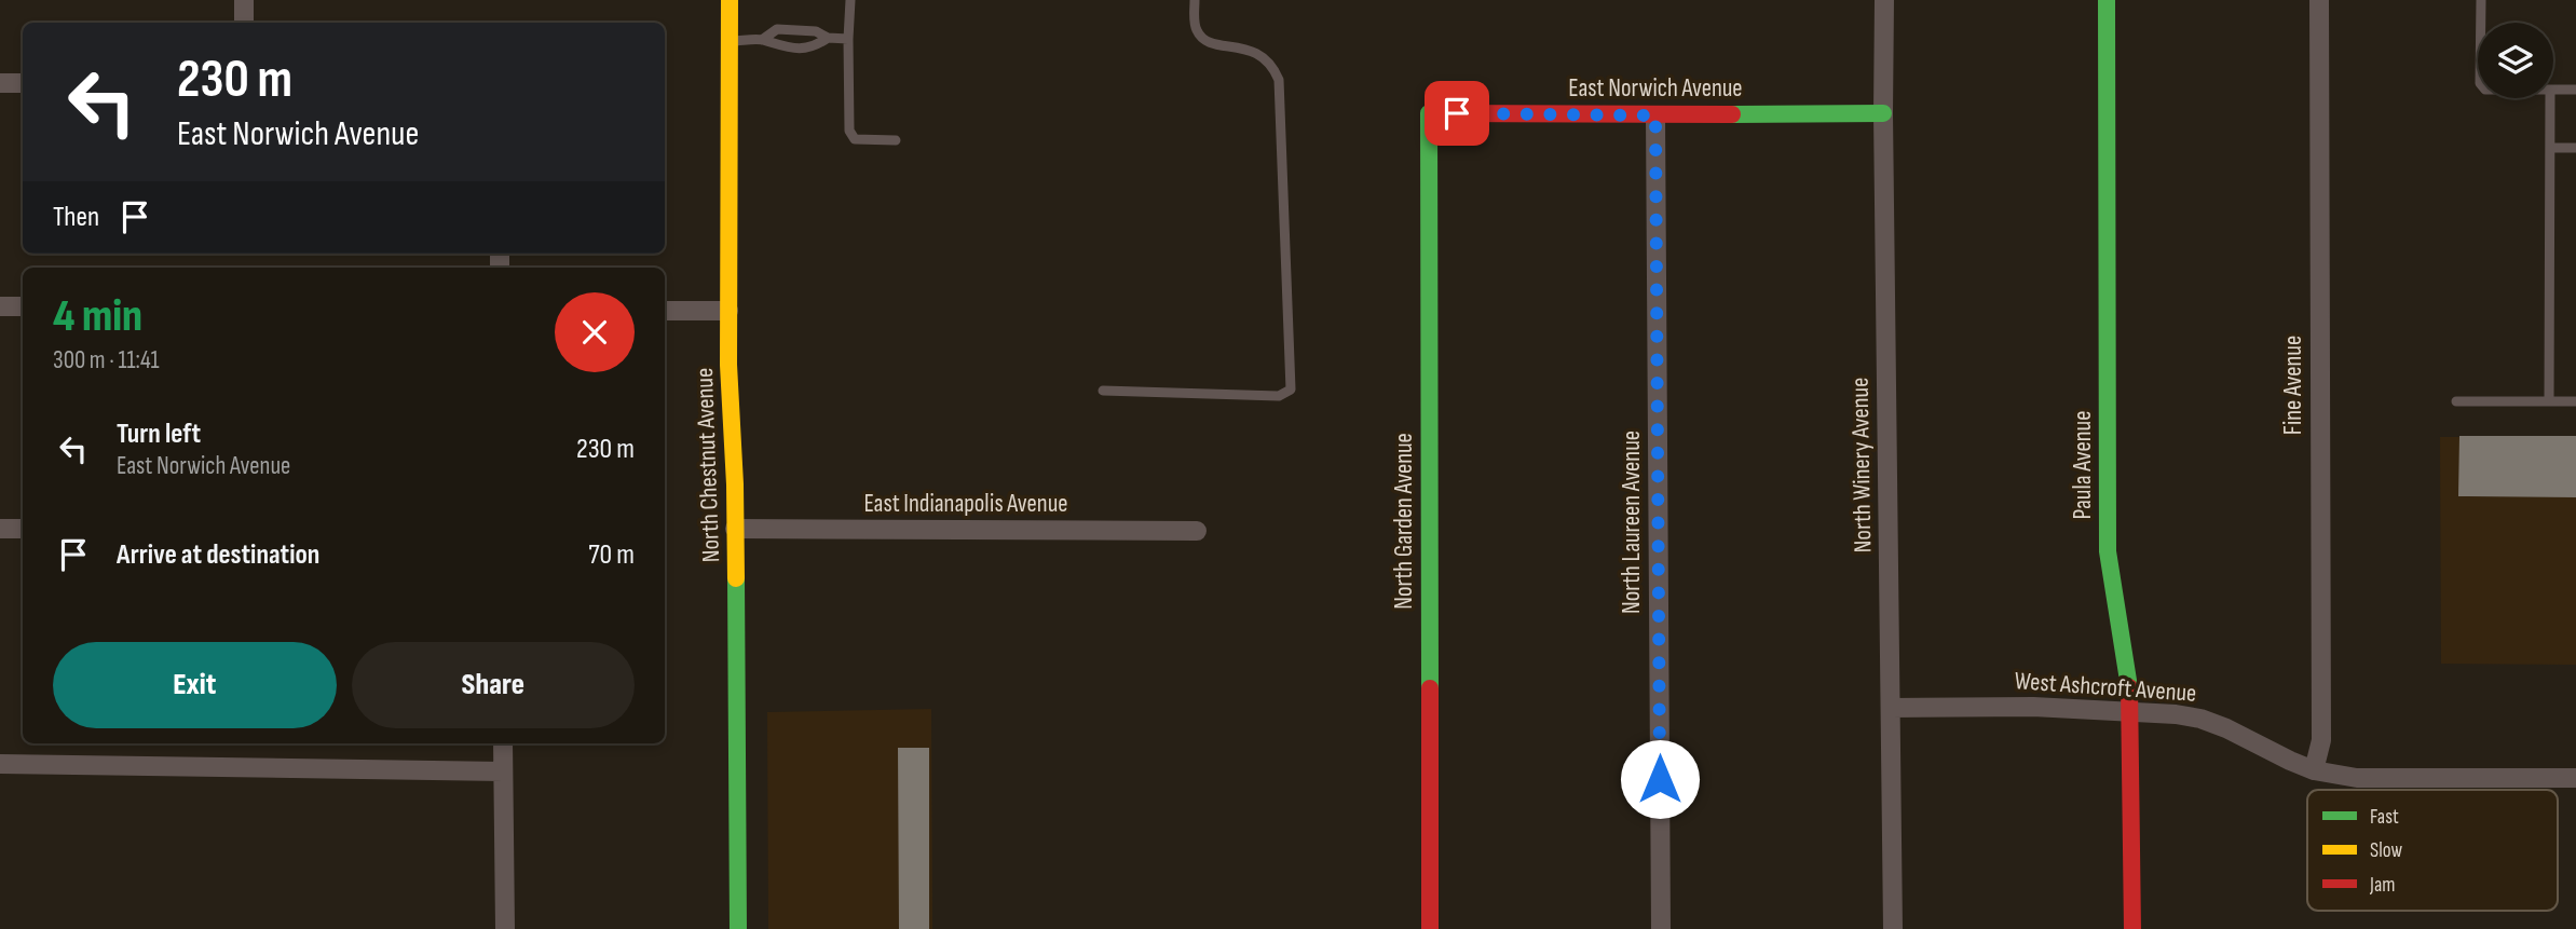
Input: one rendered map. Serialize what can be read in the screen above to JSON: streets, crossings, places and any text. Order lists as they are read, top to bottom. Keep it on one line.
{"streets":{"street":["East Norwich Avenue","Fine Avenue","North Chestnut Avenue","North Winery Avenue","Paula Avenue","East Indianapolis Avenue","North Garden Avenue","North Laureen Avenue","West Ashcroft Avenue"]},"crossings":[["East Norwich Avenue","North Winery Avenue"],["East Norwich Avenue","North Garden Avenue"],["East Norwich Avenue","North Laureen Avenue"],["Fine Avenue","West Ashcroft Avenue"],["North Chestnut Avenue","East Indianapolis Avenue"],["North Winery Avenue","West Ashcroft Avenue"],["Paula Avenue","West Ashcroft Avenue"]],"legend":["Fast","Slow","Jam"],"page":{"turn":["230 m","East Norwich Avenue"],"then":"Then","heading":["4 min","300 m · 11:41"],"list":[{"name":"Turn left","note":"East Norwich Avenue","value":"230 m"},{"name":"Arrive at destination","value":"70 m"}],"buttons":["Exit","Share"]}}
